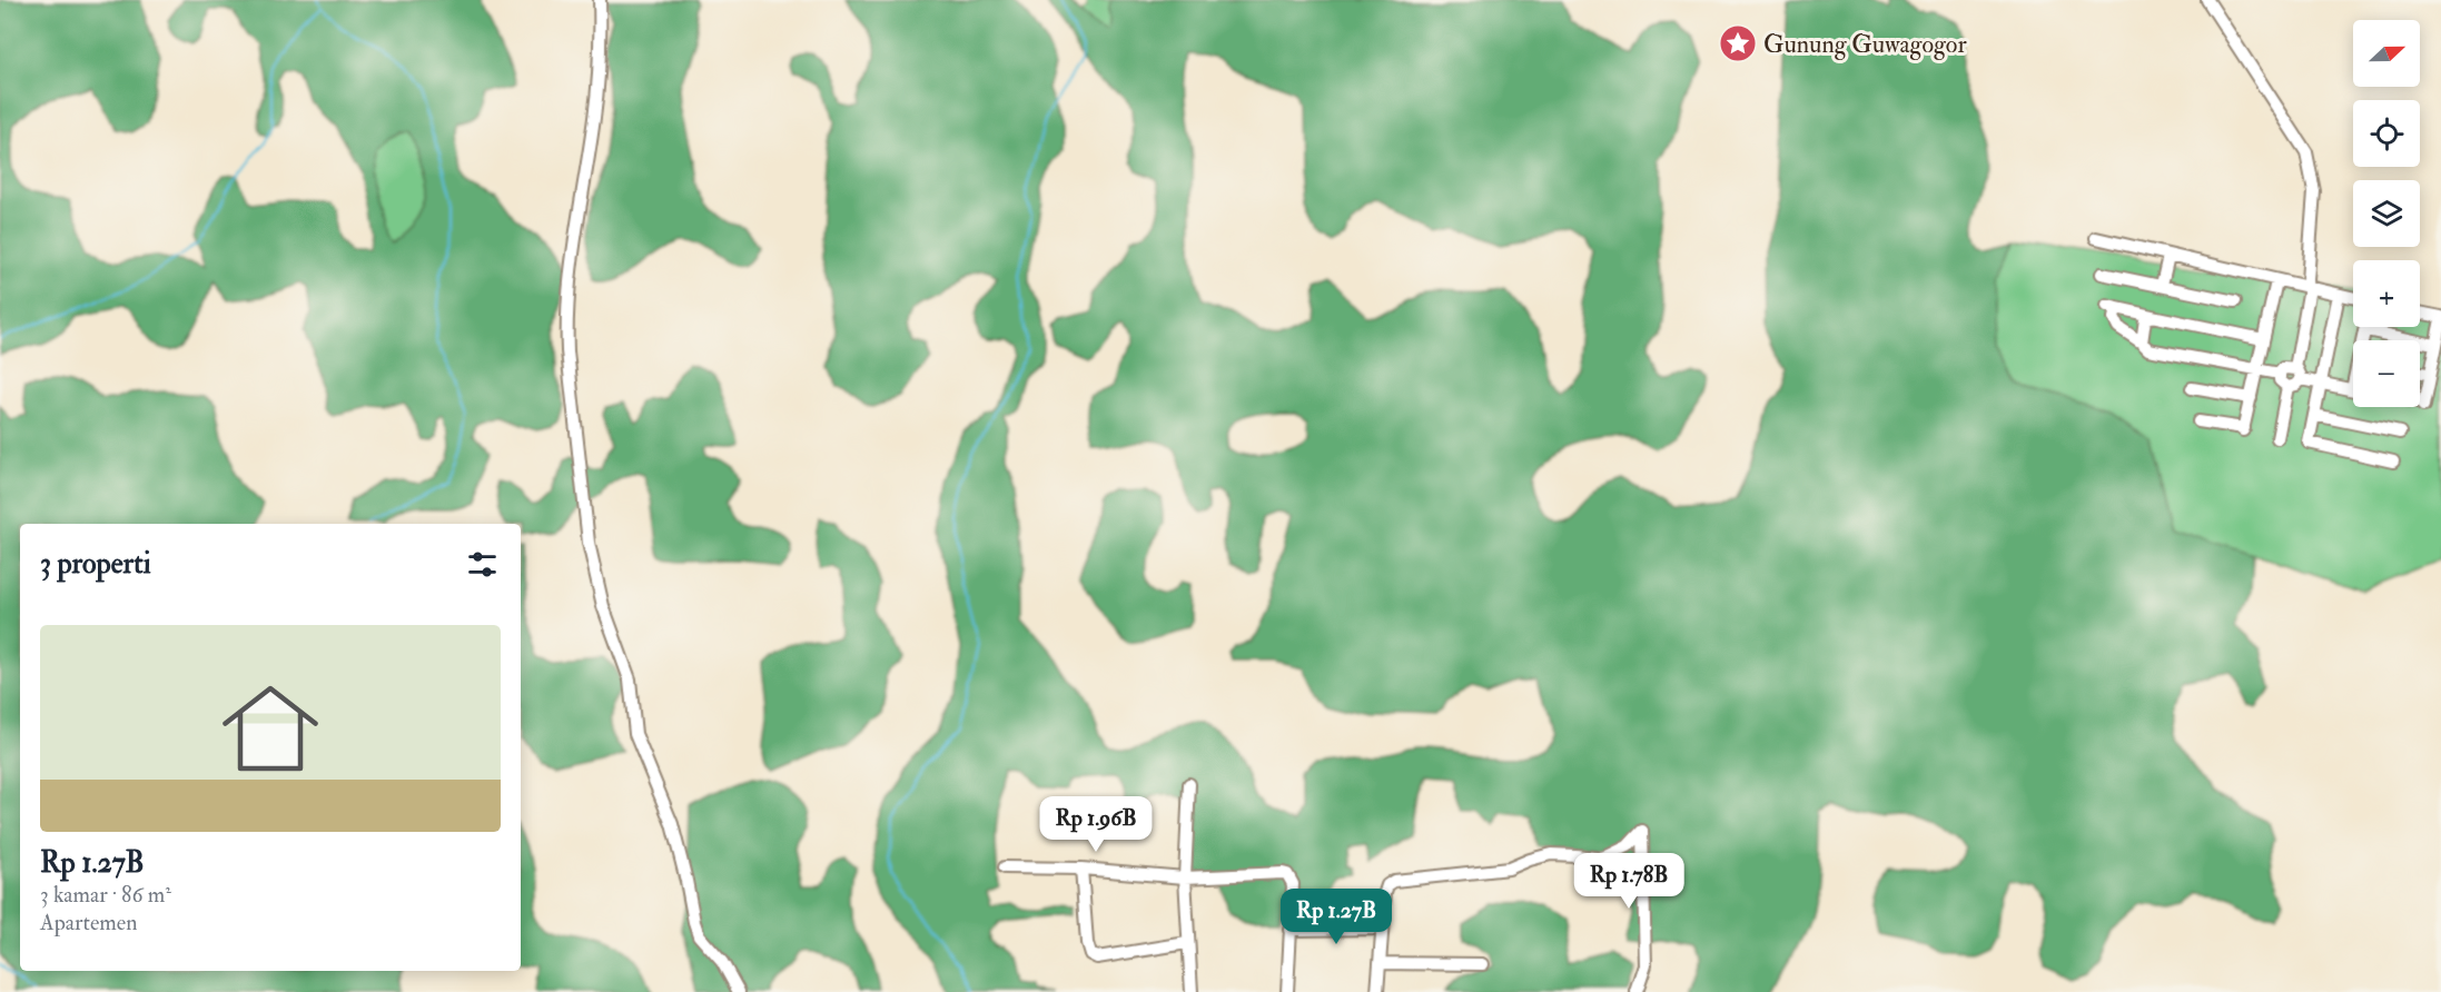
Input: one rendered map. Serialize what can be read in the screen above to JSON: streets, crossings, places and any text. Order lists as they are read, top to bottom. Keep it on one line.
{"places":{"place":["Gunung Guwagogor"]},"north":"right","page":{"map_buttons":["+","−"],"heading":"3 properti","list":[{"name":"Rp 1.27B","note":"3 kamar · 86 m² · Apartemen"}],"price":["Rp 1.96B","Rp 1.78B","Rp 1.27B"]}}
